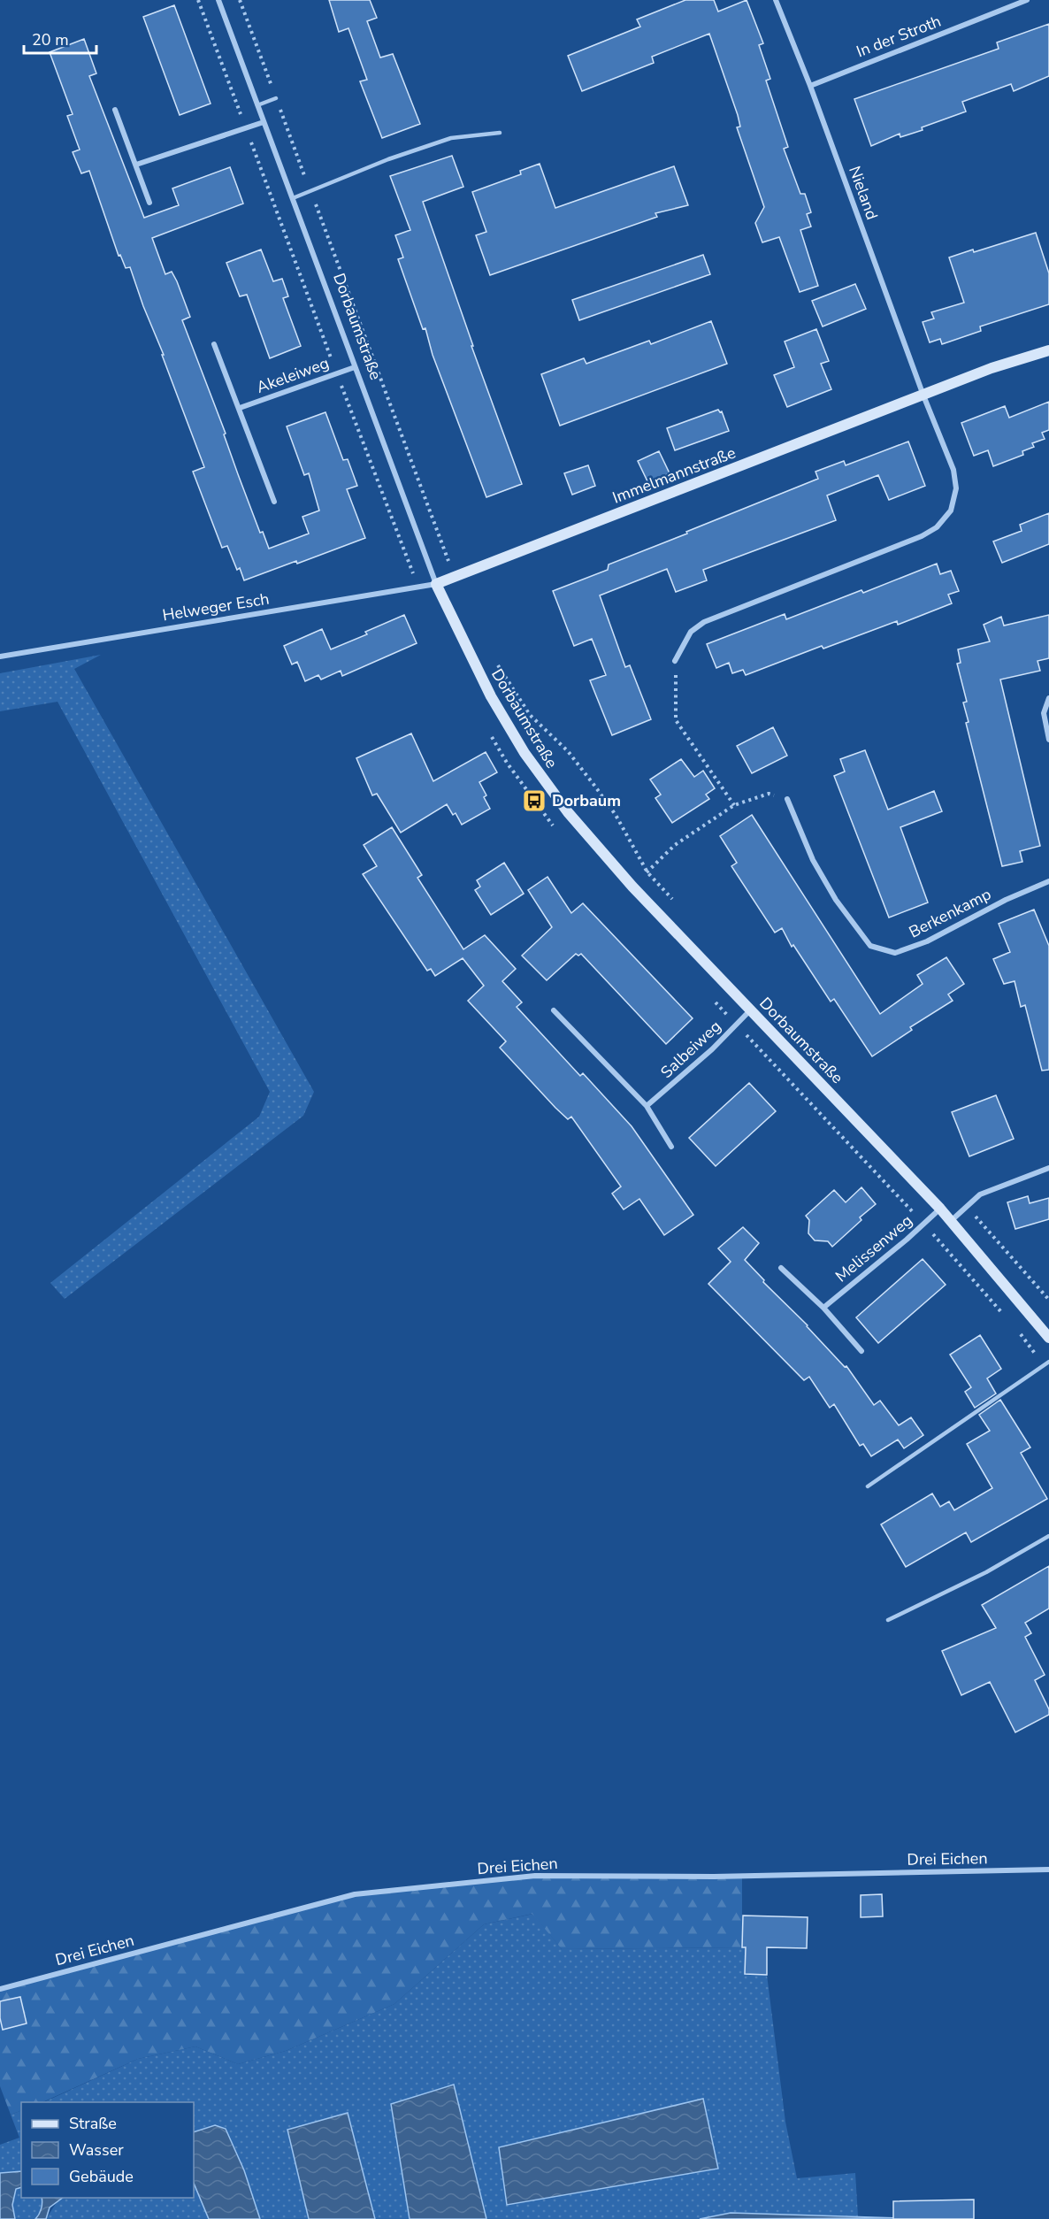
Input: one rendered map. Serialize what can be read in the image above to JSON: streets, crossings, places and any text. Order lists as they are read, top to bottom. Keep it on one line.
{"streets":{"street":["In der Stroth","Nieland","Dorbaumstraße","Akeleiweg","Immelmannstraße","Helweger Esch","Berkenkamp","Salbeiweg","Melissenweg","Drei Eichen"]},"crossings":[["In der Stroth","Nieland"],["Nieland","Immelmannstraße"],["Dorbaumstraße","Akeleiweg"],["Dorbaumstraße","Immelmannstraße"],["Dorbaumstraße","Helweger Esch"],["Dorbaumstraße","Salbeiweg"],["Dorbaumstraße","Melissenweg"],["Immelmannstraße","Helweger Esch"]],"places":{"bus stop":["Dorbaum"]},"legend":["Straße","Wasser","Gebäude"],"scale_bar":"20 m"}
